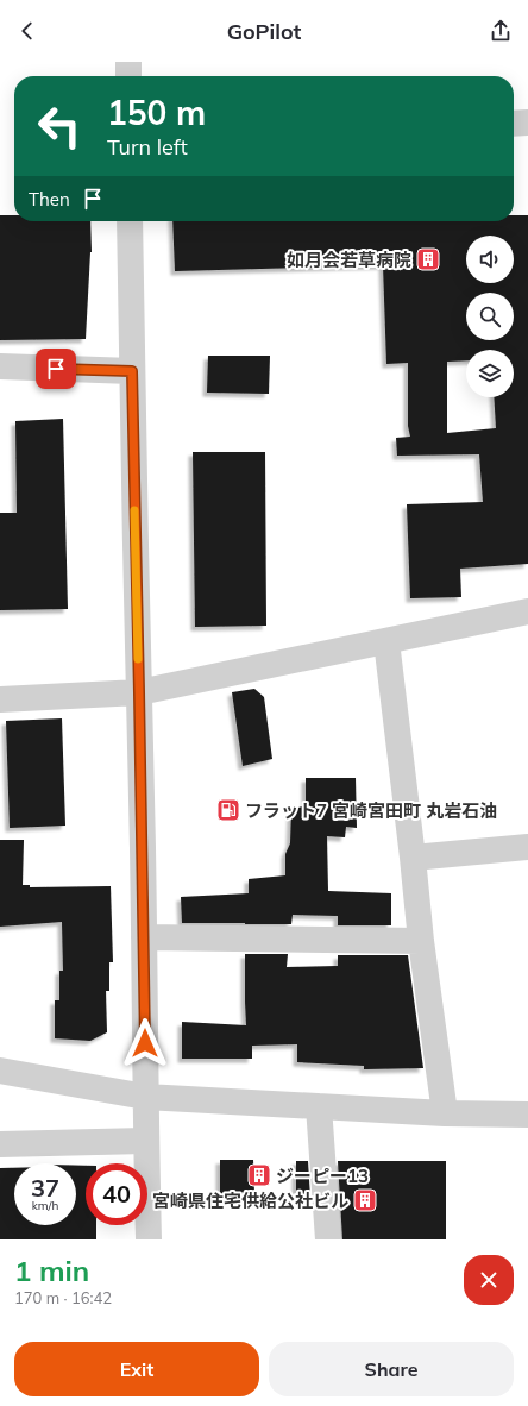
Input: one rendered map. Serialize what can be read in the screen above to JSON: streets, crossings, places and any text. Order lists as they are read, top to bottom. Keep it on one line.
{"places":{"building":["如月会若草病院","ジーピー13","宮崎県住宅供給公社ビル"],"fuel station":["フラット7 宮崎宮田町 丸岩石油"]},"page":{"header":"GoPilot","turn":["150 m","Turn left"],"then":"Then","speed":"37 km/h","limit":"40","heading":["1 min","170 m · 16:42"],"buttons":["Exit","Share"]}}
